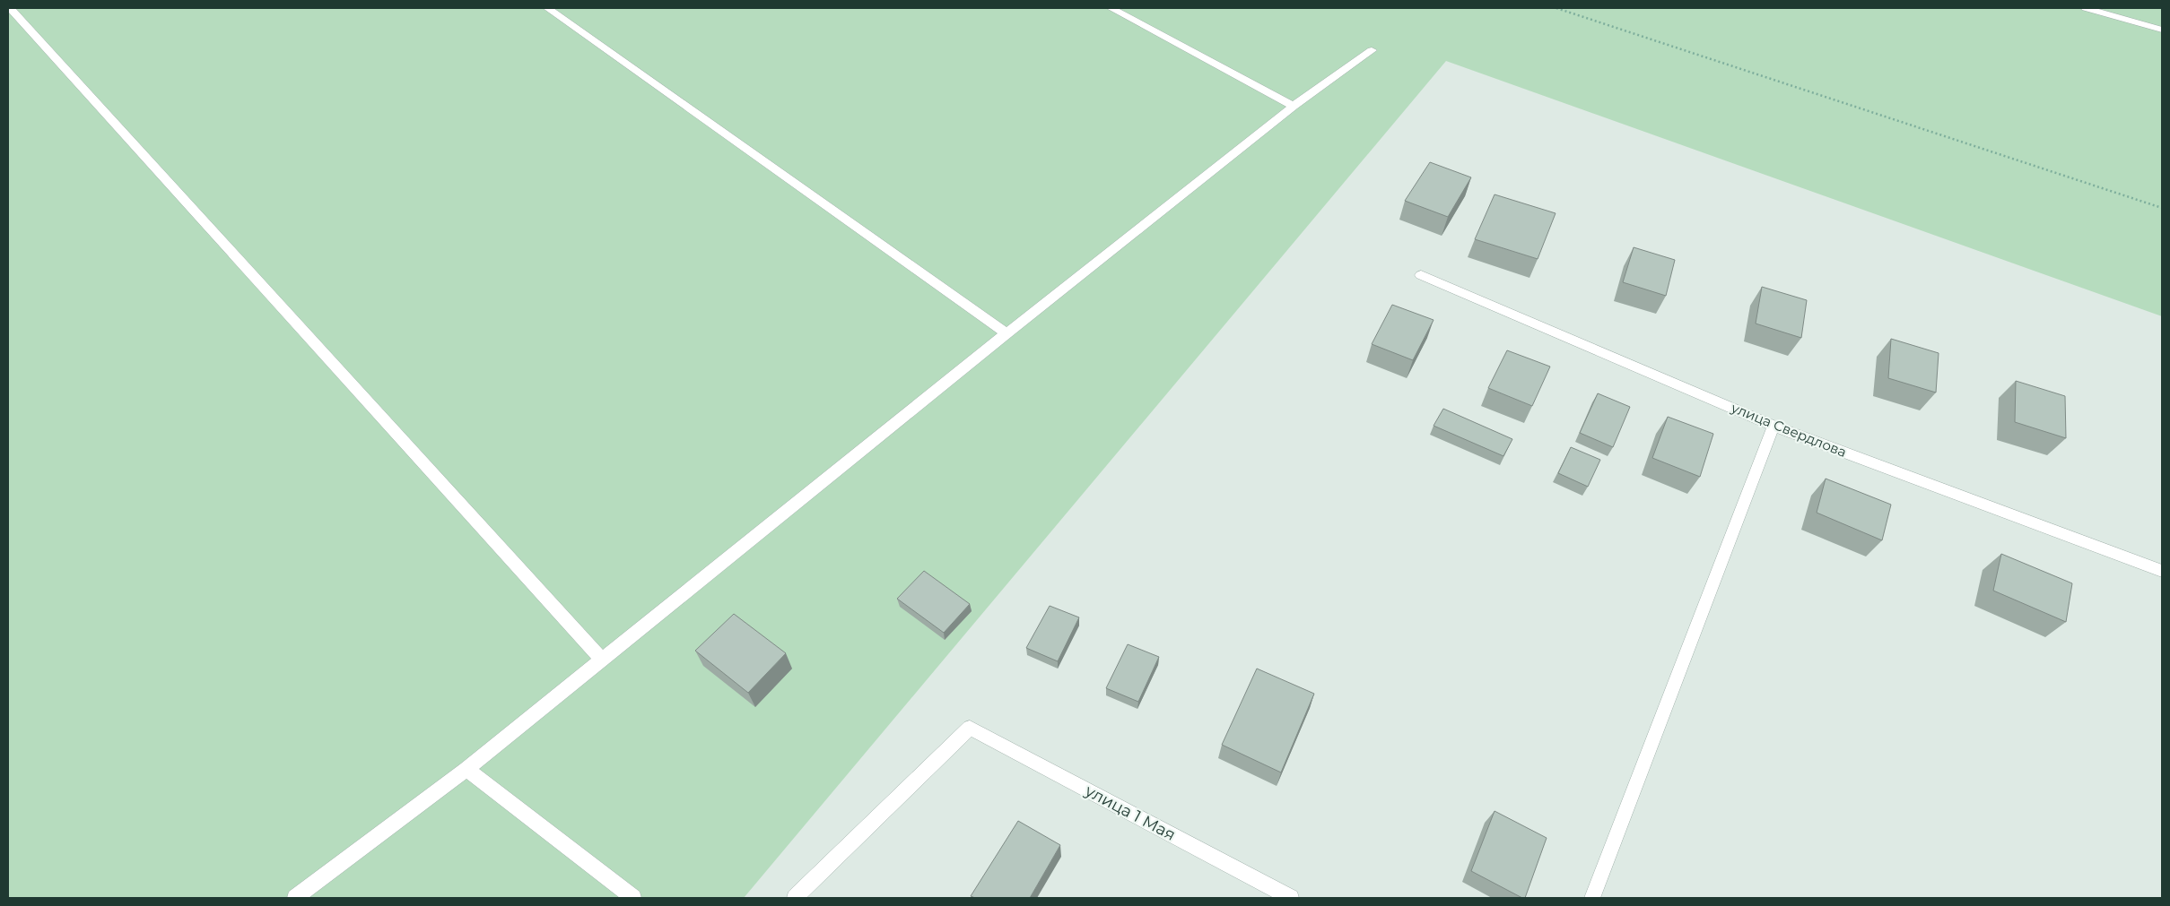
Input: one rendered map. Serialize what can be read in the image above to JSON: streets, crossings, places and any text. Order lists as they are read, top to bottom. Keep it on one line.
{"streets":{"street":["улица Свердлова","улица 1 Мая"]}}
